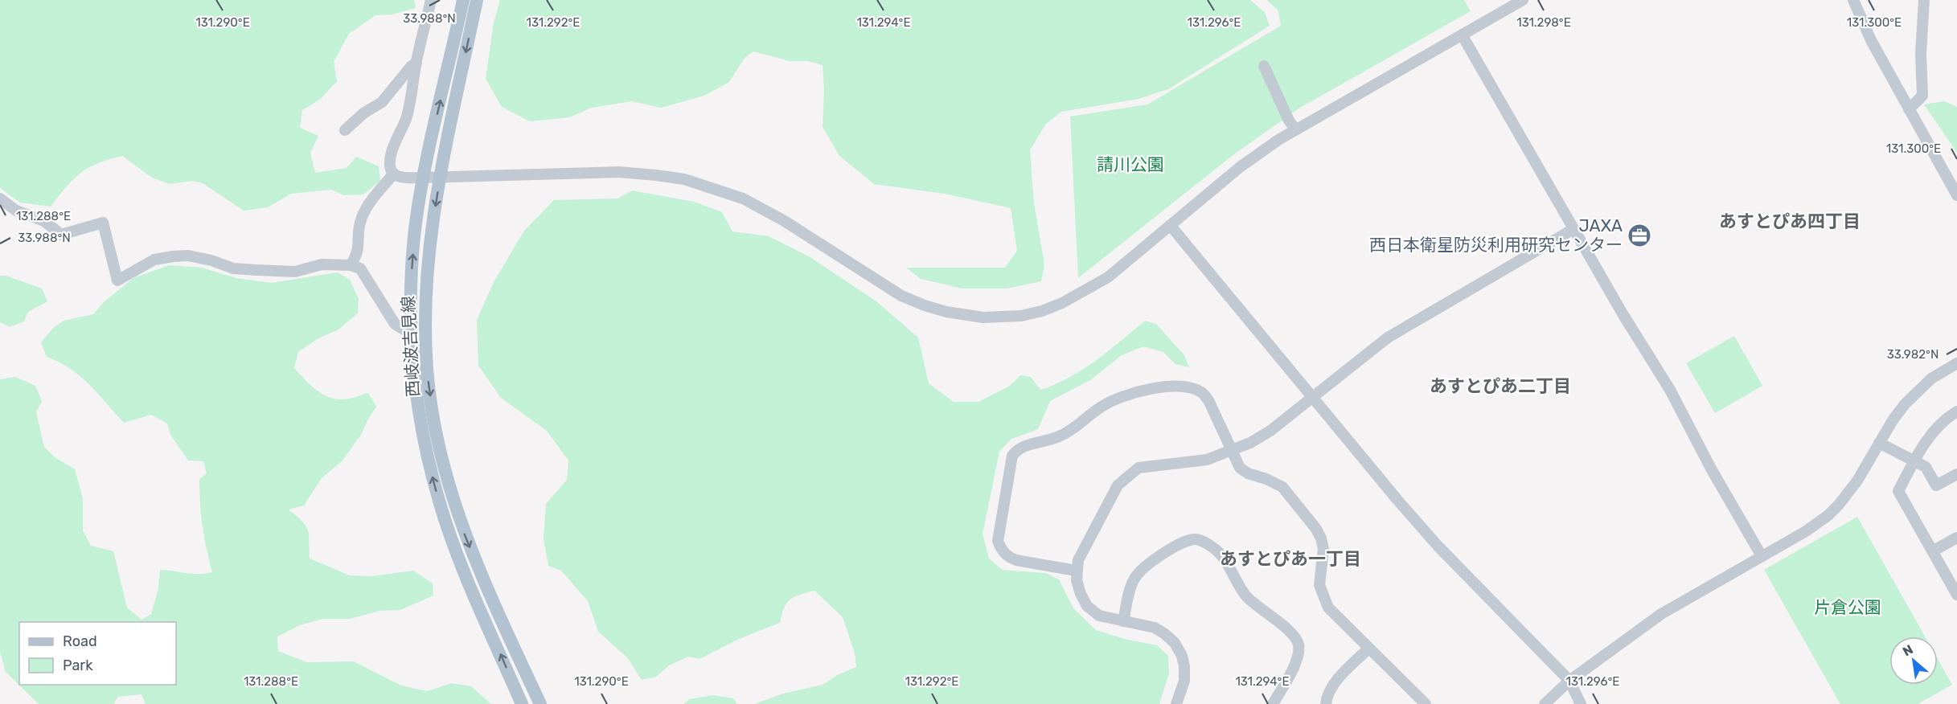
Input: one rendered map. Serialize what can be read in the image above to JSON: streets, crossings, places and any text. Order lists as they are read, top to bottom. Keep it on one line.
{"streets":{"main road":["西岐波吉見線"]},"districts":["あすとぴあ四丁目","あすとぴあ二丁目","あすとぴあ一丁目"],"parks":["請川公園","片倉公園"],"places":{"office":["JAXA 西日本衛星防災利用研究センター"]},"legend":["Road","Park"],"north":"top left","coordinates":["33.988°N","131.300°E","131.290°E","131.292°E","131.294°E","131.296°E","131.298°E","131.288°E","33.982°N"]}
